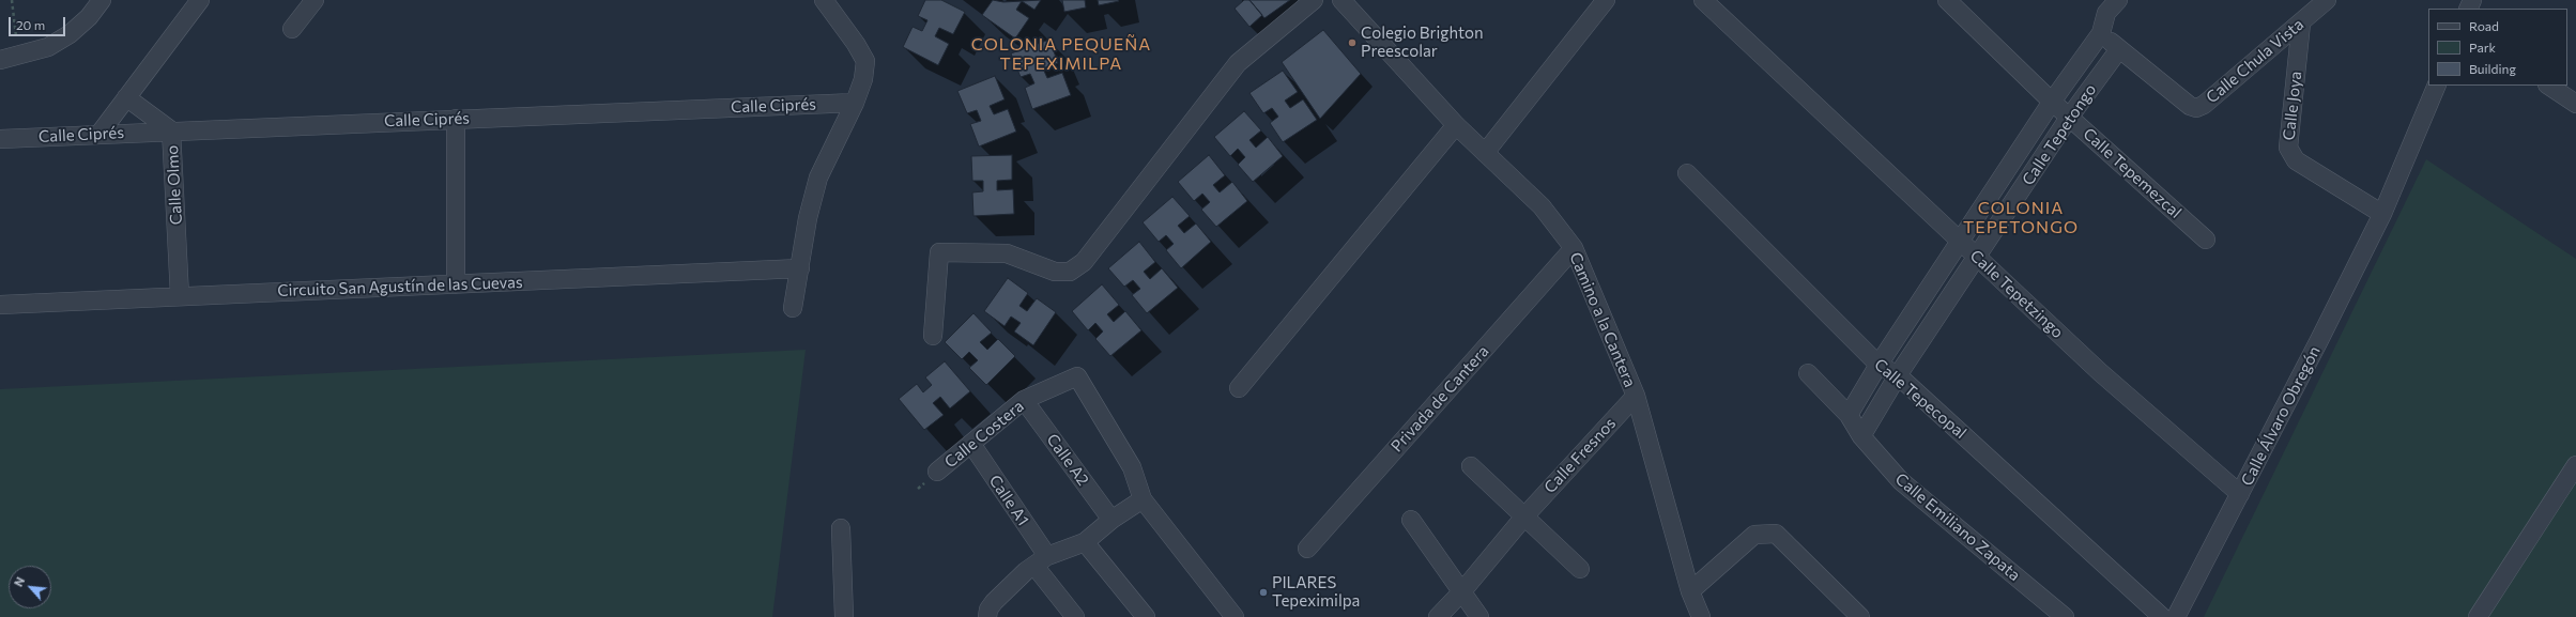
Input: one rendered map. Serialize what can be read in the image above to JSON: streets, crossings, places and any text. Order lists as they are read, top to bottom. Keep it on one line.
{"streets":{"street":["Calle Chula Vista","Calle Ciprés","Calle Joya","Calle Tepetongo","Calle Tepemezcal","Calle Olmo","Circuito San Agustín de las Cuevas","Calle Tepetzingo","Camino a la Cantera","Privada de Cantera","Calle Tepecopal","Calle Álvaro Obregón","Calle Costera","Calle Fresnos","Calle A2","Calle A1","Calle Emiliano Zapata"]},"crossings":[["Calle Chula Vista","Calle Joya"],["Calle Chula Vista","Calle Tepetongo"],["Calle Ciprés","Calle Olmo"],["Calle Joya","Calle Álvaro Obregón"],["Calle Tepetongo","Calle Tepemezcal"],["Calle Tepetongo","Calle Tepetzingo"],["Calle Tepetongo","Calle Tepecopal"],["Calle Tepetongo","Calle Emiliano Zapata"],["Calle Olmo","Circuito San Agustín de las Cuevas"],["Calle Tepetzingo","Calle Álvaro Obregón"],["Camino a la Cantera","Privada de Cantera"],["Camino a la Cantera","Calle Fresnos"],["Calle Costera","Calle A2"],["Calle Costera","Calle A1"]],"districts":["COLONIA PEQUEÑA TEPEXIMILPA","COLONIA TEPETONGO"],"places":["Colegio Brighton Preescolar","PILARES Tepeximilpa"],"legend":["Road","Park","Building"],"scale_bar":"20 m","north":"top left"}
